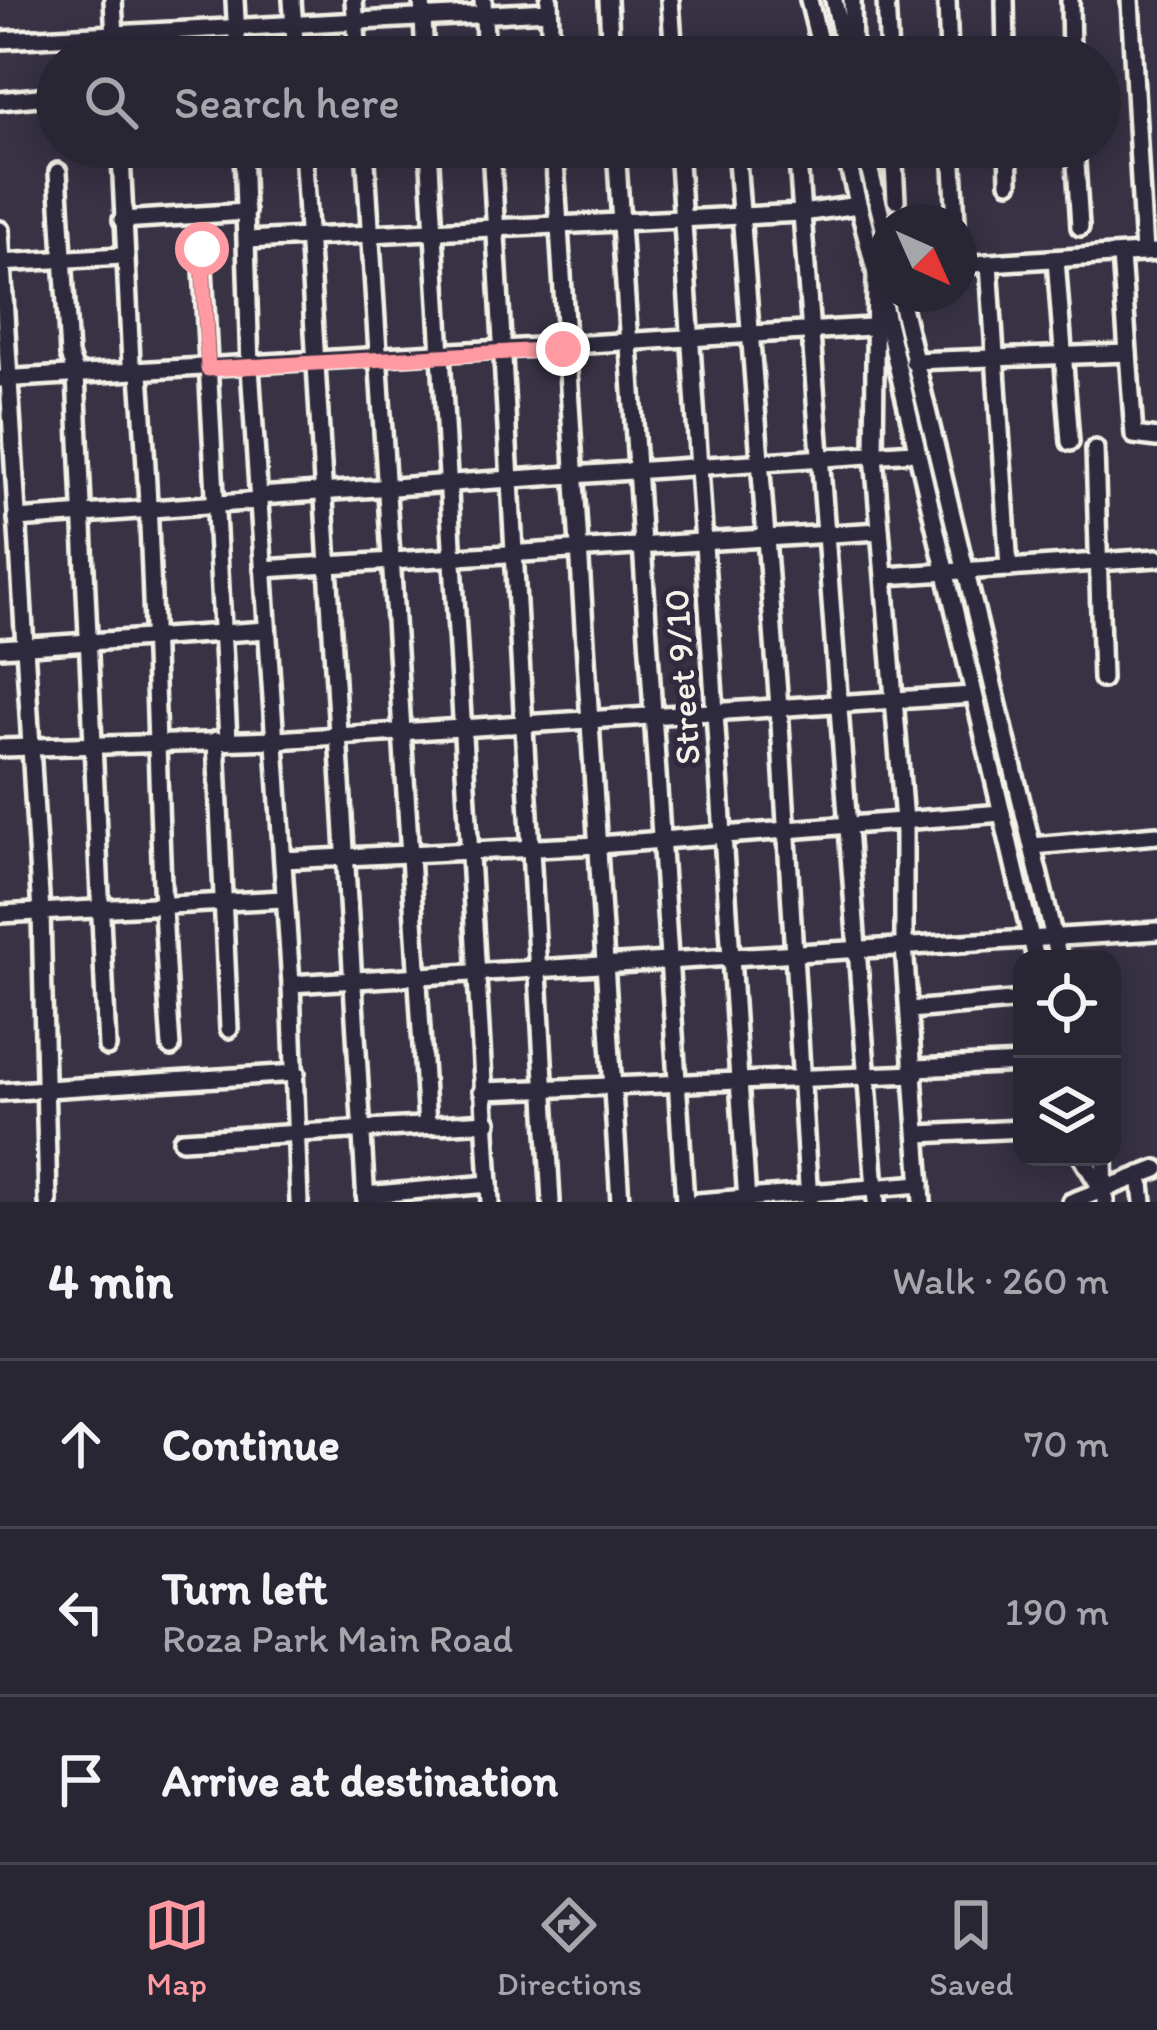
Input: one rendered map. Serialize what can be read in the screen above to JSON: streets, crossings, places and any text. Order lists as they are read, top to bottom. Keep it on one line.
{"streets":{"street":["Street 9/10"]},"north":"bottom right","page":{"search":"Search here","heading":["4 min","Walk · 260 m"],"list":[["Continue","70 m"],["Turn left","Roza Park Main Road","190 m"],"Arrive at destination"],"nav":["Map","Directions","Saved"]}}
